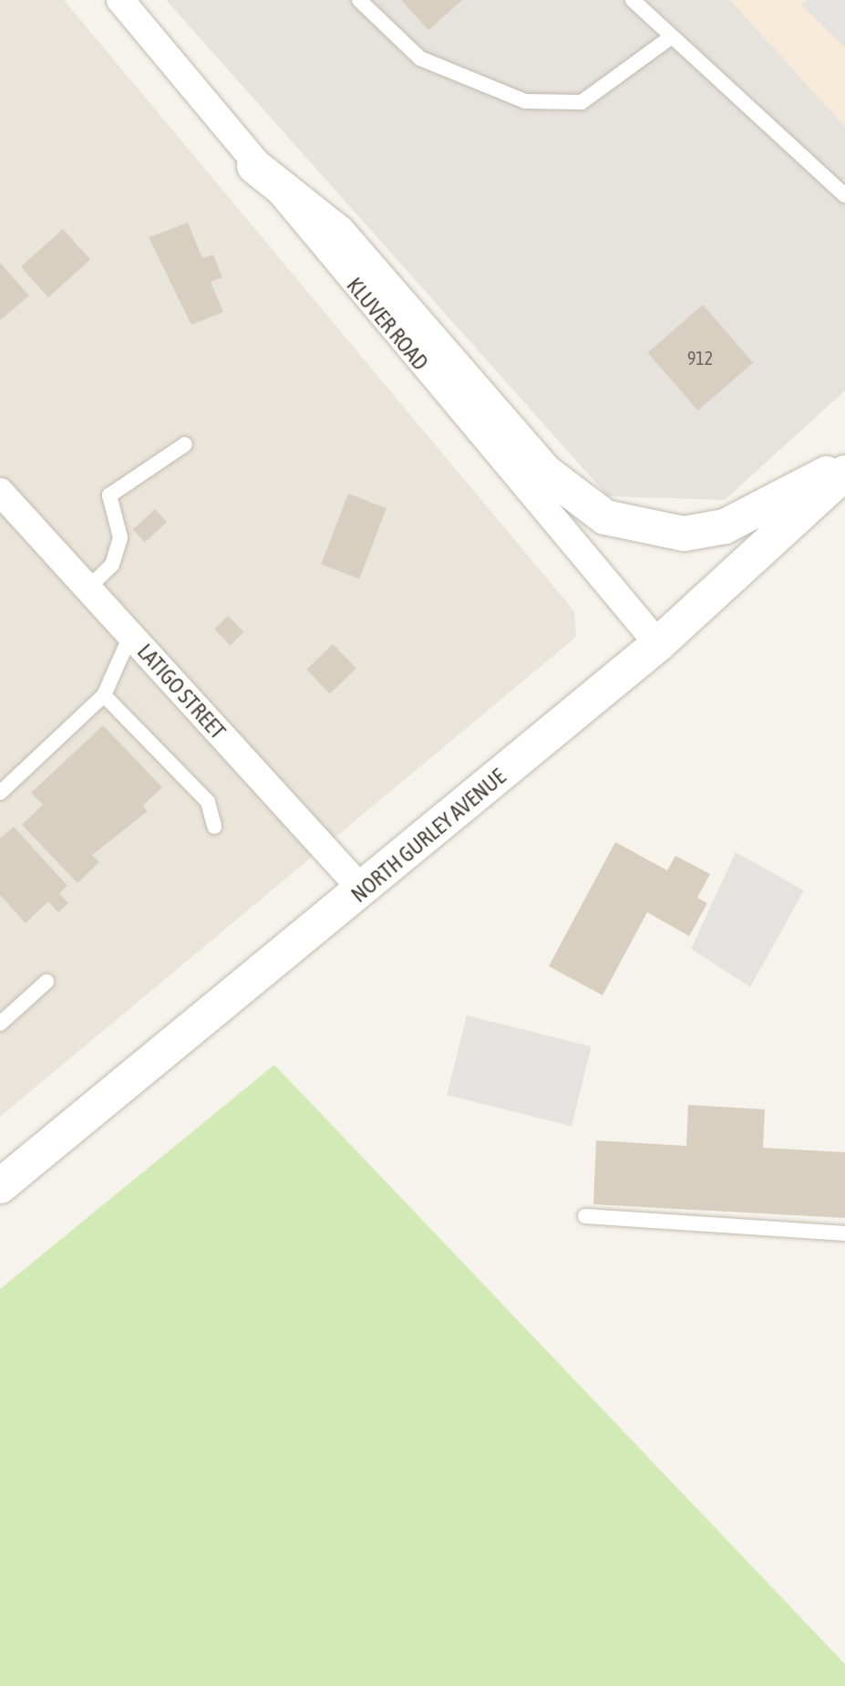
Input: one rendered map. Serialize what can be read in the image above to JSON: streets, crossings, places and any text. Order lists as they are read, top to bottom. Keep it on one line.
{"streets":{"street":["KLUVER ROAD","LATIGO STREET","NORTH GURLEY AVENUE"]},"crossings":[["KLUVER ROAD","NORTH GURLEY AVENUE"],["LATIGO STREET","NORTH GURLEY AVENUE"]],"house_numbers":["912"]}
